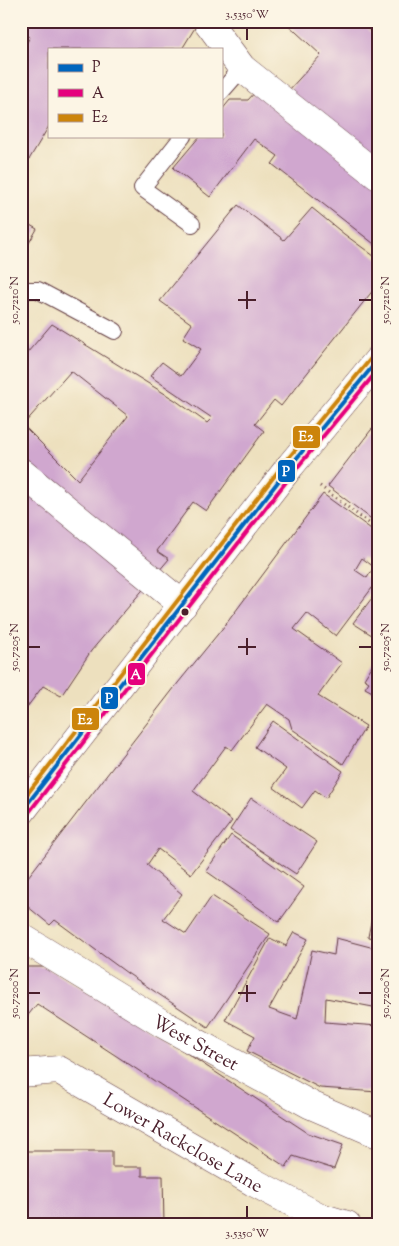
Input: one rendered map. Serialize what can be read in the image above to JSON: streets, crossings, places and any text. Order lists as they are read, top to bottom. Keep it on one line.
{"streets":{"street":["West Street","Lower Rackclose Lane"]},"lines":["transit line E2","transit line P","transit line A"],"legend":["P","A","E2"],"coordinates":["3.5350°W","50.7210°N","50.7205°N","50.7200°N"]}
